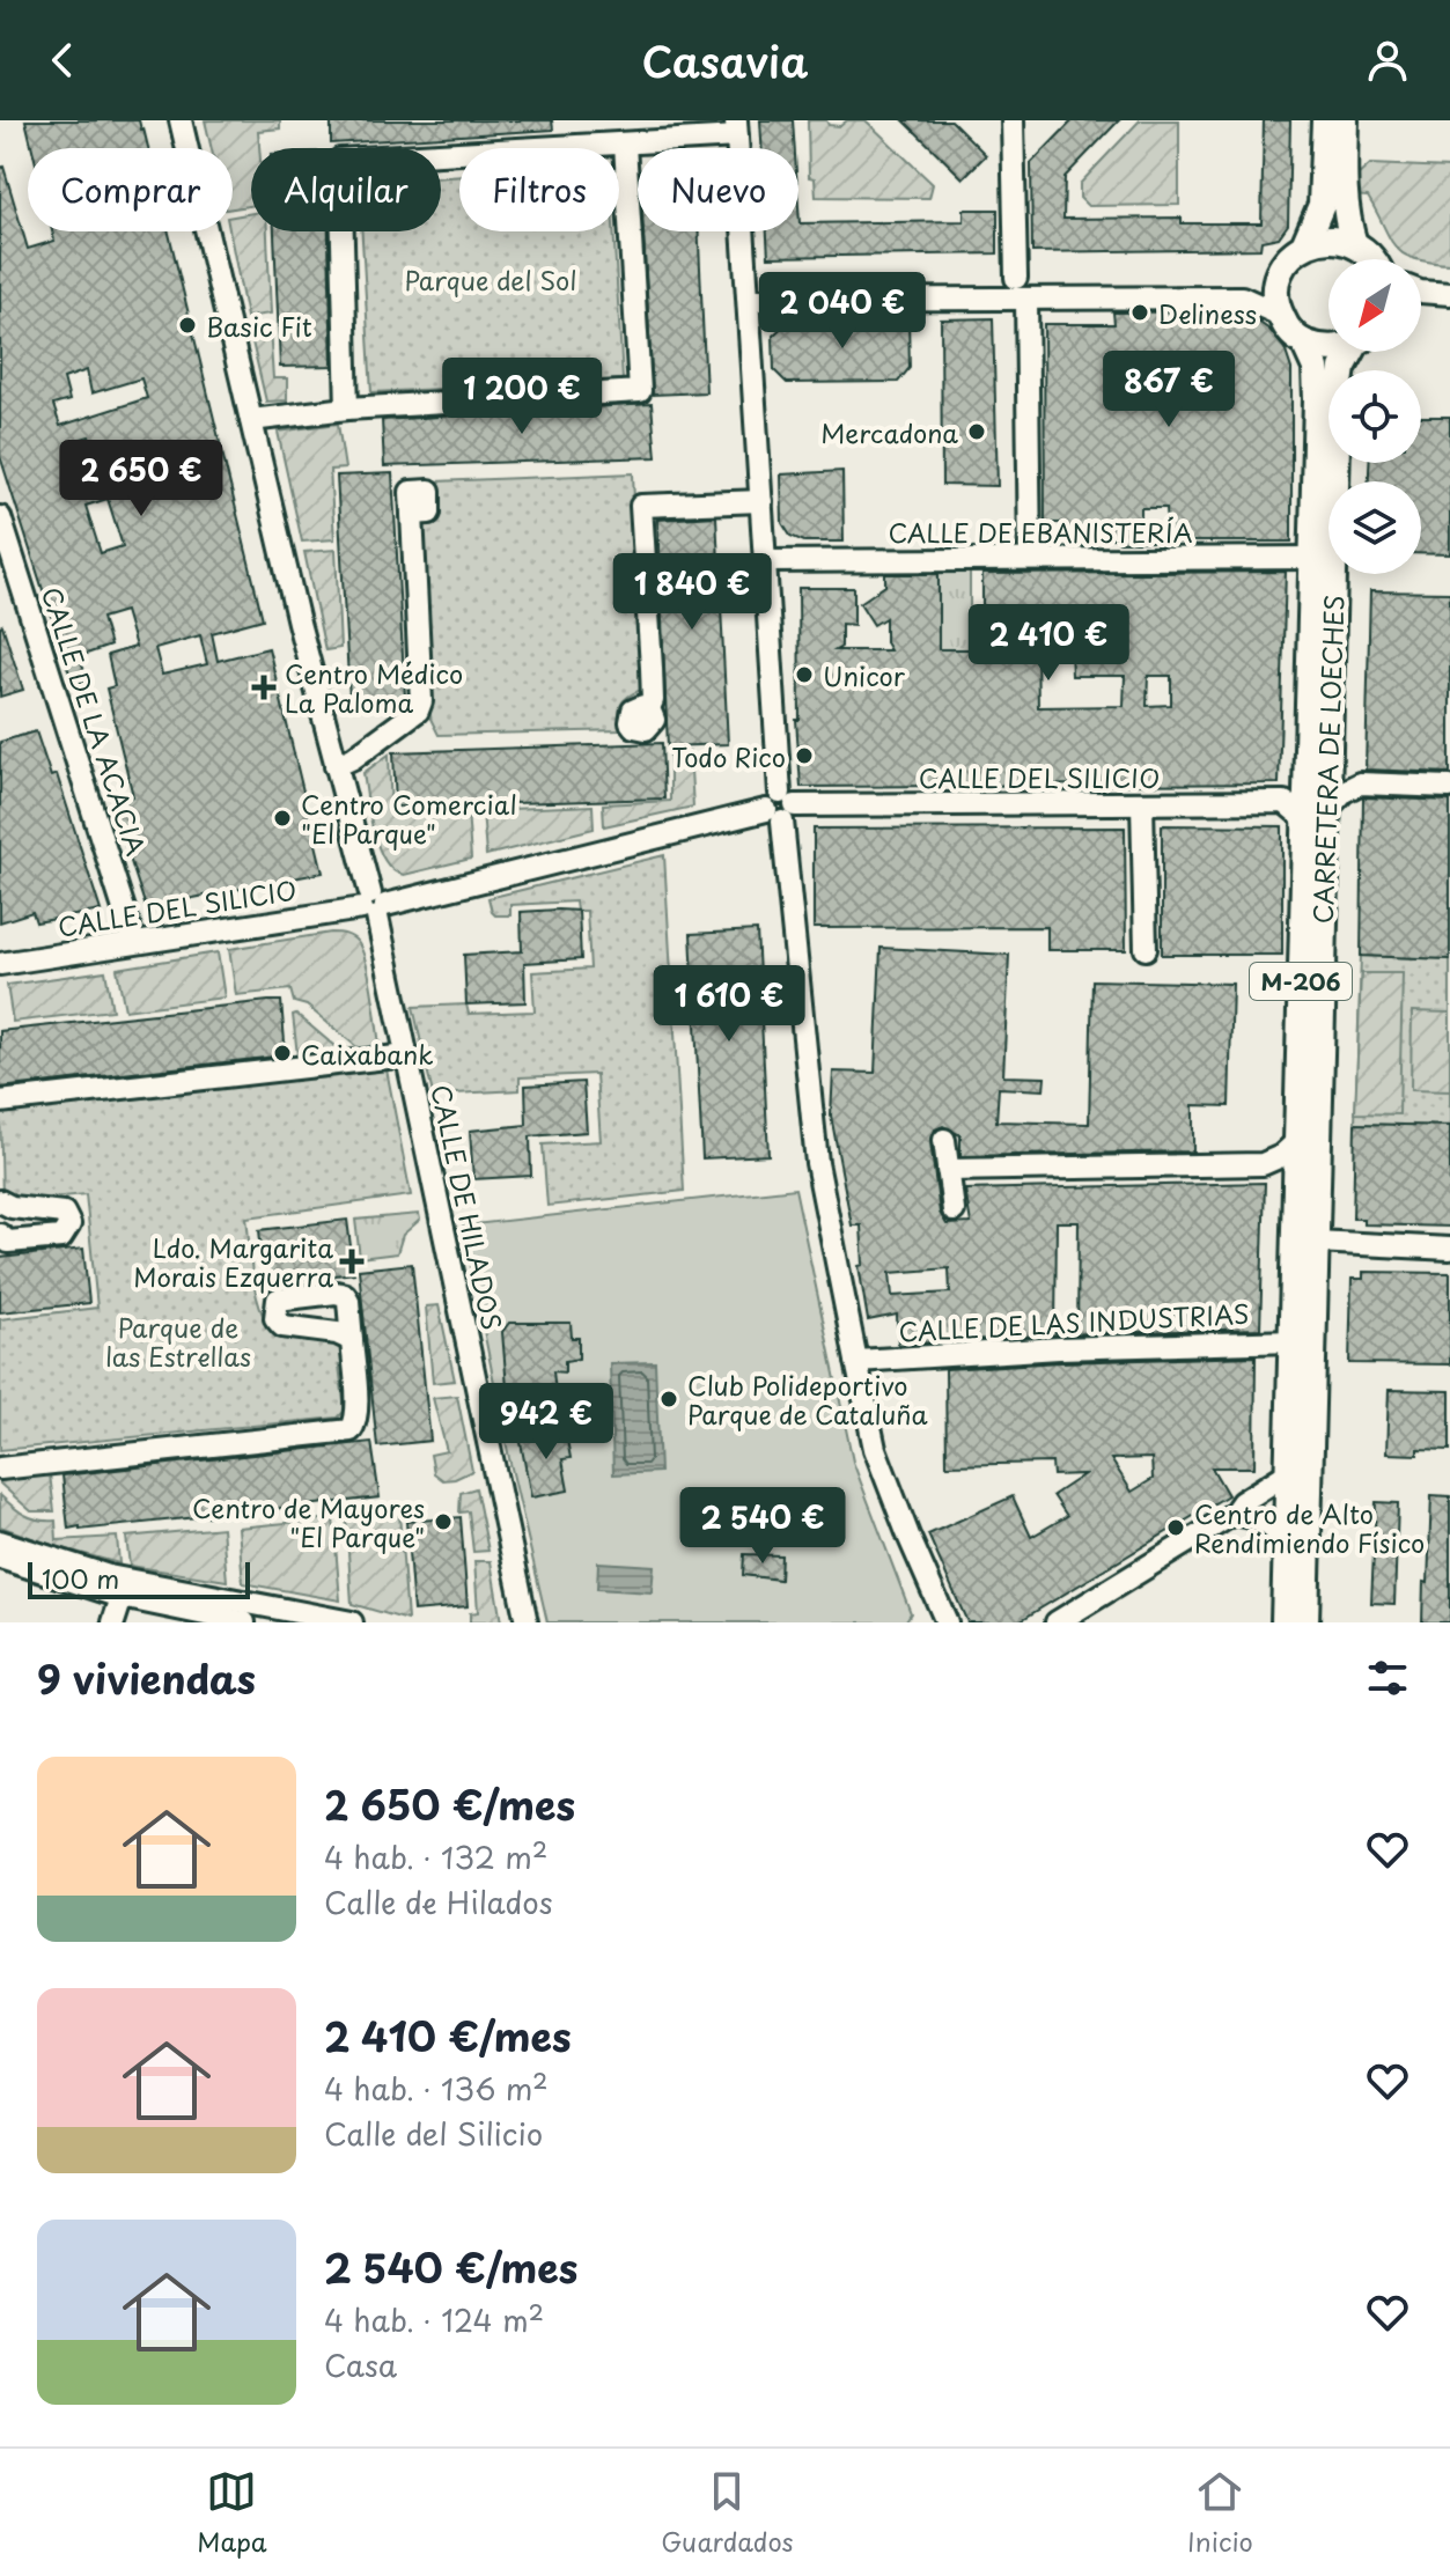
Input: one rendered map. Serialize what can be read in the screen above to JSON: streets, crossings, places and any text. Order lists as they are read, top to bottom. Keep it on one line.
{"streets":{"main road":["CARRETERA DE LOECHES","M-206"],"street":["CALLE DE EBANISTERÍA","CALLE DE LA ACACIA","CALLE DEL SILICIO","CALLE DE HILADOS","CALLE DE LAS INDUSTRIAS"]},"crossings":[["CALLE DE EBANISTERÍA","CARRETERA DE LOECHES"],["CALLE DE LA ACACIA","CALLE DEL SILICIO"],["CARRETERA DE LOECHES","M-206"],["CARRETERA DE LOECHES","CALLE DE LAS INDUSTRIAS"],["CALLE DEL SILICIO","CALLE DE HILADOS"]],"parks":["Parque del Sol","Parque de las Estrellas"],"places":{"other":["Deliness","Basic Fit","Mercadona","Unicor","Todo Rico","Centro Comercial \"El Parque\"","Caixabank","Club Polideportivo Parque de Cataluña","Centro de Mayores \"El Parque\"","Centro de Alto Rendimiendo Físico"],"health":["Centro Médico La Paloma","Ldo. Margarita Morais Ezquerra"]},"scale_bar":"100 m","north":"bottom left","page":{"header":"Casavia","chip":["Comprar","Alquilar","Filtros","Nuevo"],"price":["2 040 €","867 €","1 200 €","2 650 €","1 840 €","2 410 €","1 610 €","942 €","2 540 €"],"scale":"100 m","heading":"9 viviendas","list":[{"name":"2 650 €/mes","note":"4 hab. · 132 m² · Calle de Hilados"},{"name":"2 410 €/mes","note":"4 hab. · 136 m² · Calle del Silicio"},{"name":"2 540 €/mes","note":"4 hab. · 124 m² · Casa"}],"tabs":["Mapa","Guardados","Inicio"]}}
